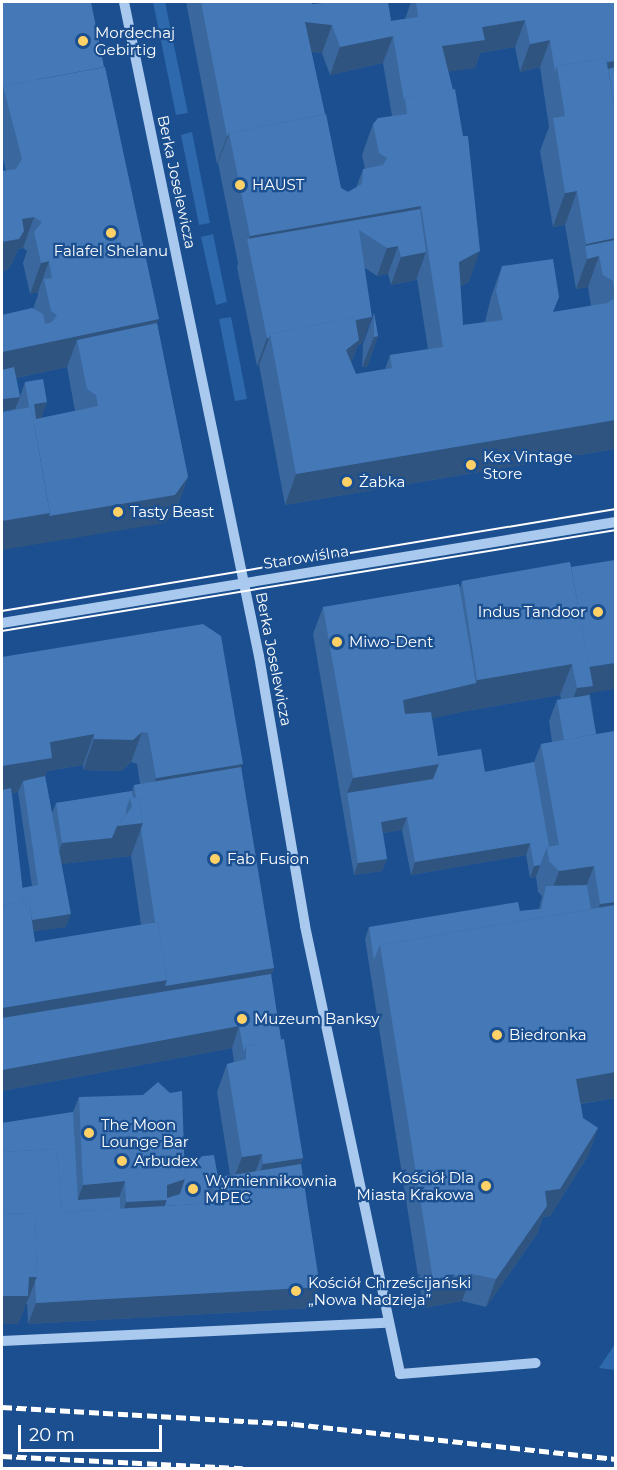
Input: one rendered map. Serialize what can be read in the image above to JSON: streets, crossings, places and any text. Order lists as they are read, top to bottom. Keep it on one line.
{"streets":{"street":["Berka Joselewicza","Starowiślna"]},"crossings":[["Berka Joselewicza","Starowiślna"]],"places":["Mordechaj Gebirtig","HAUST","Falafel Shelanu","Kex Vintage Store","Żabka","Tasty Beast","Indus Tandoor","Miwo-Dent","Fab Fusion","Muzeum Banksy","Biedronka","The Moon Lounge Bar","Arbudex","Kościół Dla Miasta Krakowa","Wymiennikownia MPEC","Kościół Chrześcijański „Nowa Nadzieja”"],"scale_bar":"20 m"}
